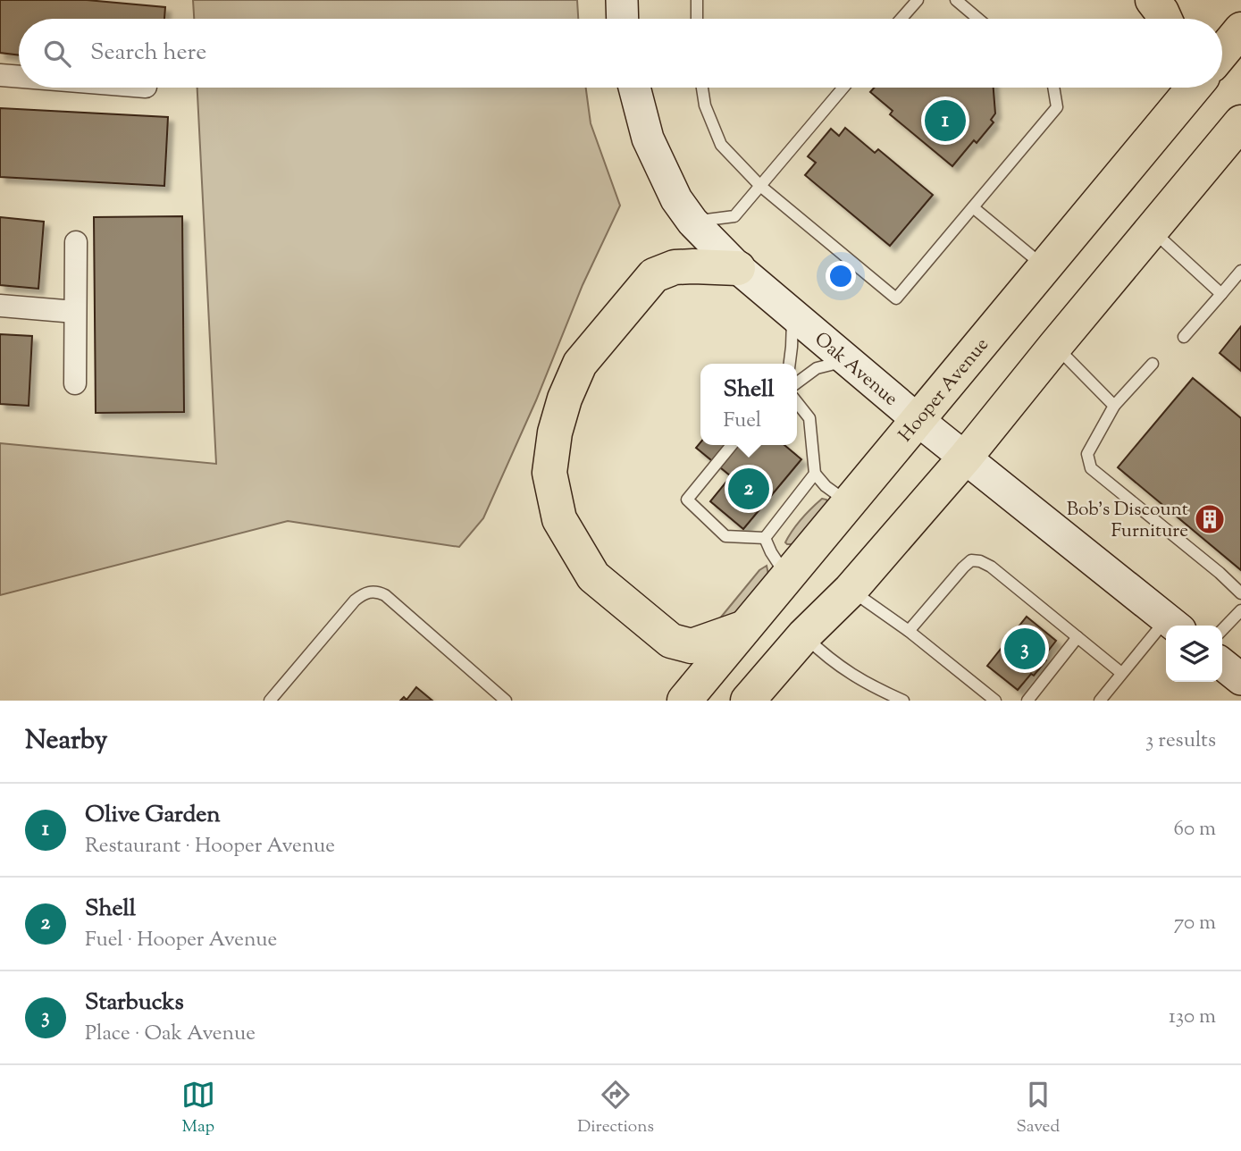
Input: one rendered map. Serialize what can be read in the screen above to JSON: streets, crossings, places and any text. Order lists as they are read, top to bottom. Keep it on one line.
{"streets":{"main road":["Hooper Avenue"],"street":["Oak Avenue"]},"crossings":[["Oak Avenue","Hooper Avenue"]],"places":{"building":["Bob's Discount Furniture"]},"page":{"search":"Search here","pins":["1","2","3"],"popup":["Shell","Fuel"],"heading":["Nearby","3 results"],"list":[{"mark":"1","name":"Olive Garden","note":"Restaurant · Hooper Avenue","value":"60 m"},{"mark":"2","name":"Shell","note":"Fuel · Hooper Avenue","value":"70 m"},{"mark":"3","name":"Starbucks","note":"Place · Oak Avenue","value":"130 m"}],"nav":["Map","Directions","Saved"]}}
